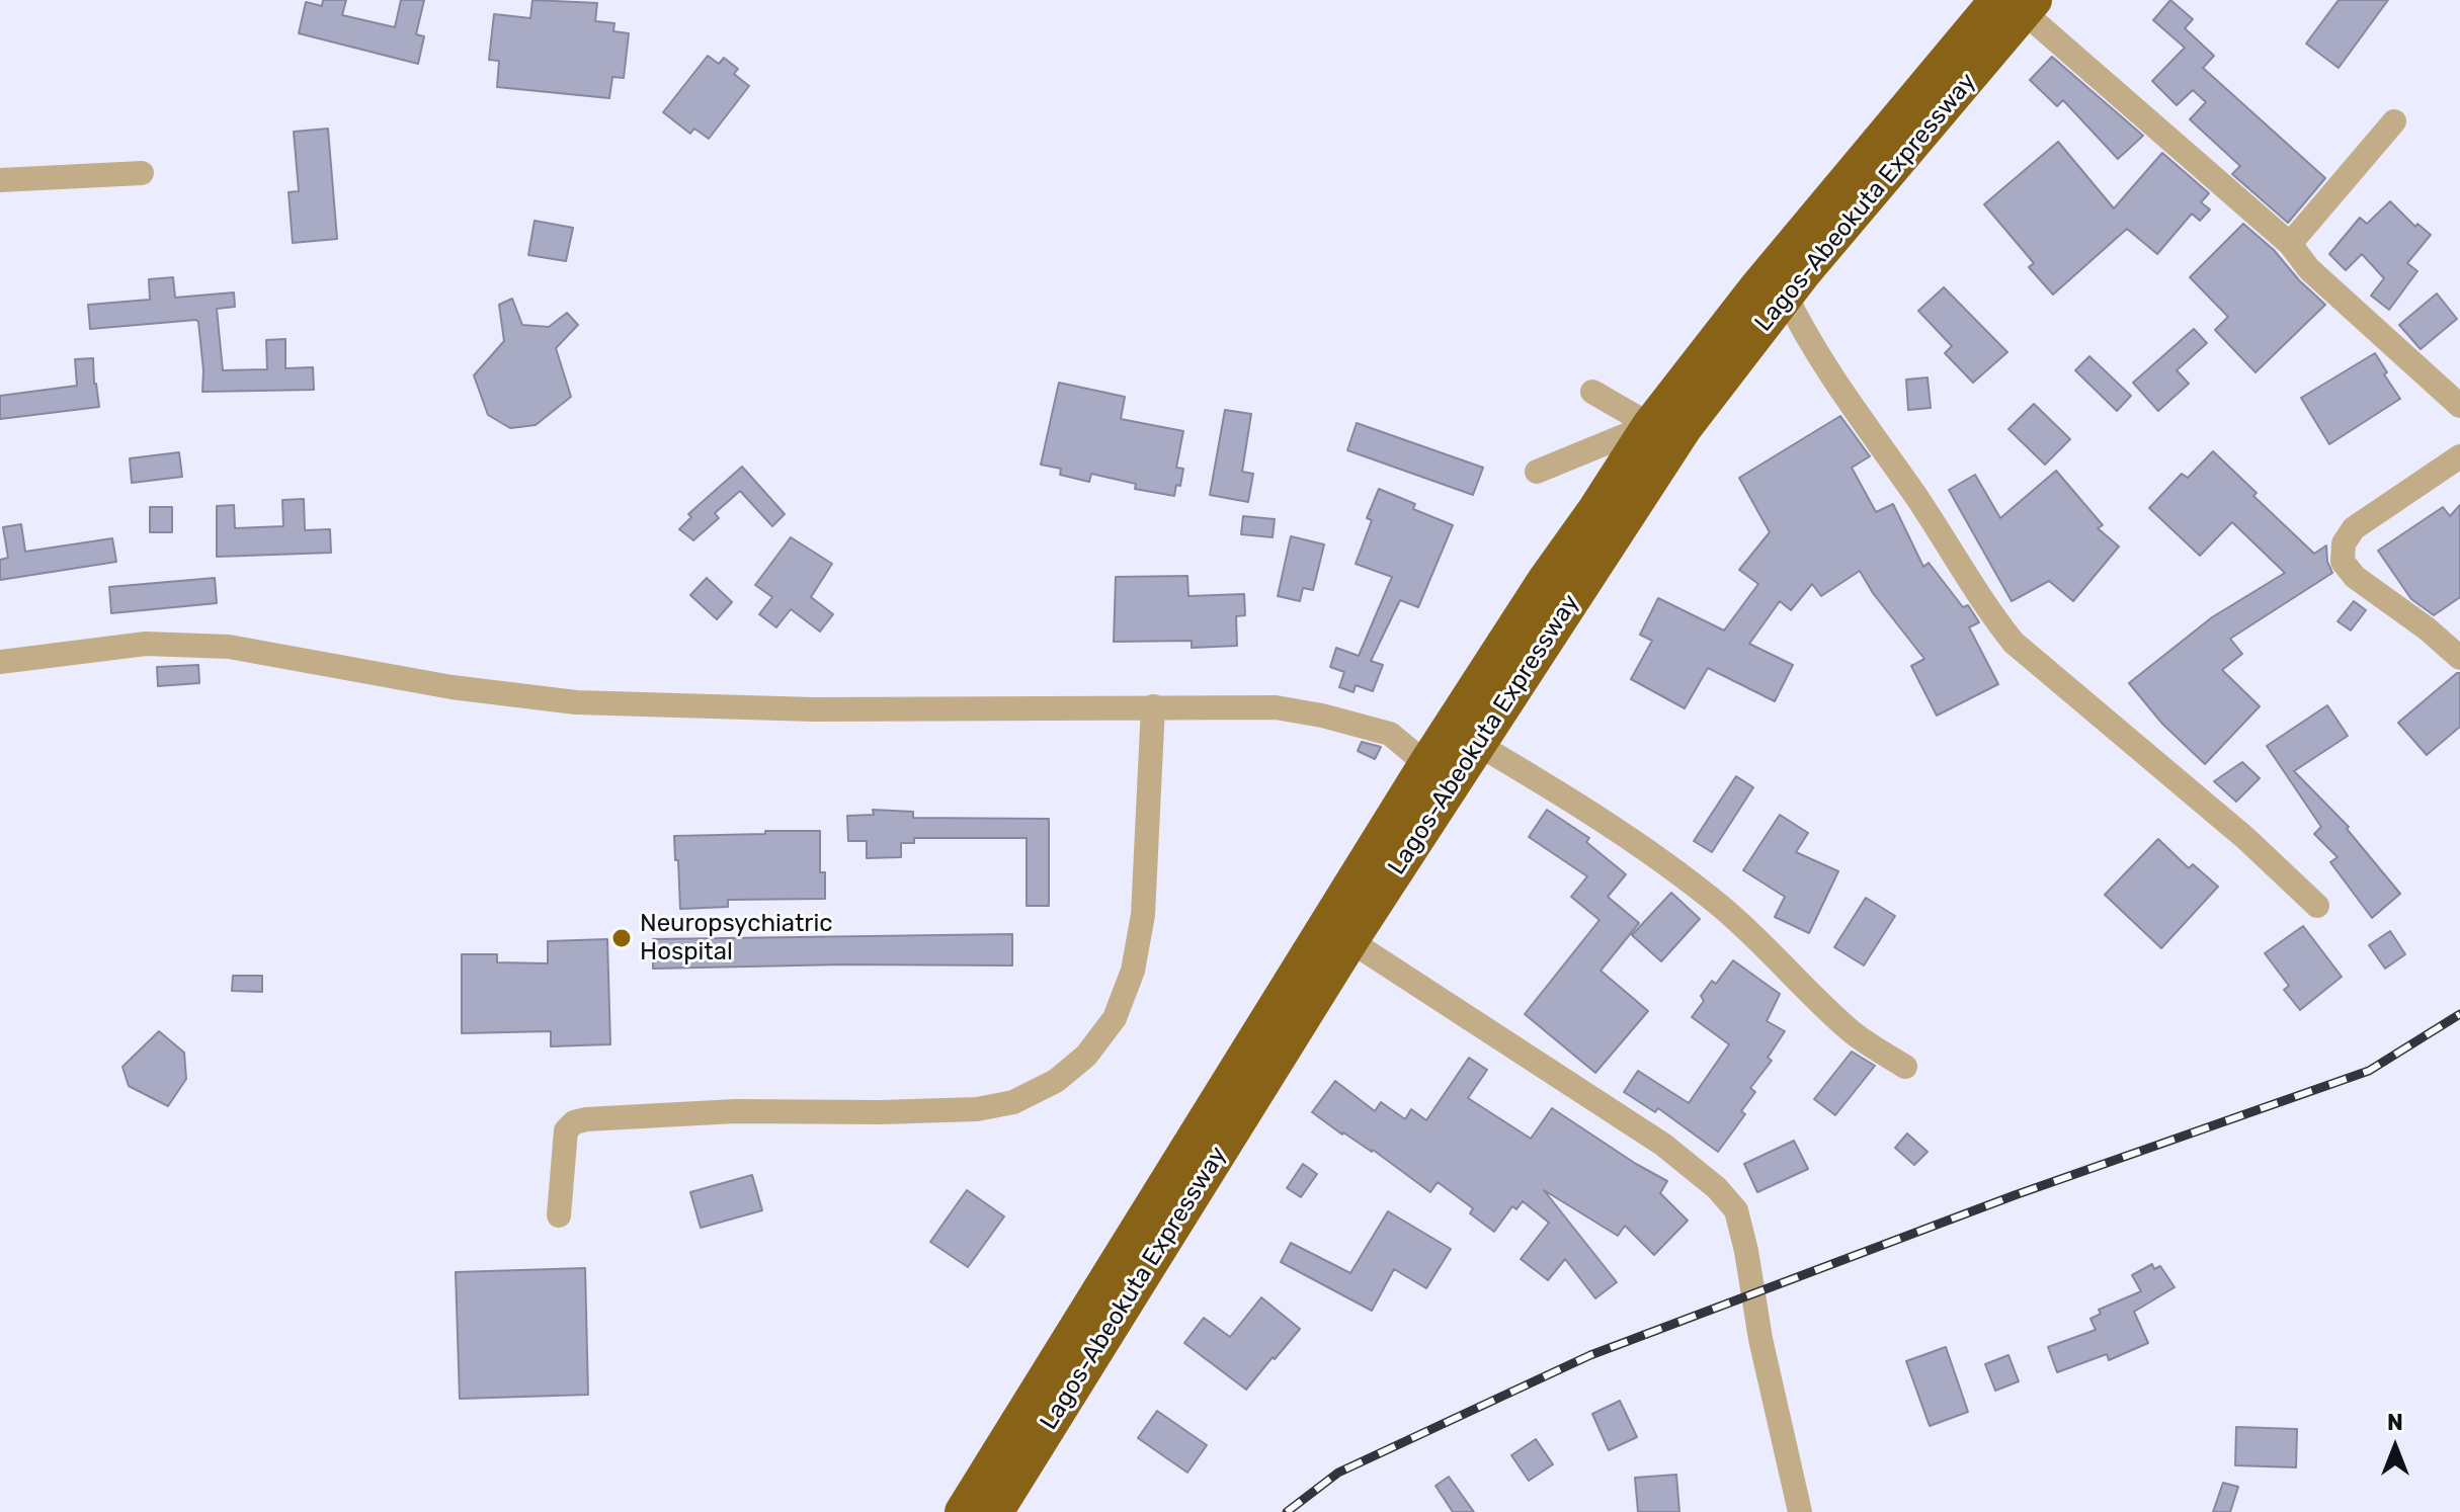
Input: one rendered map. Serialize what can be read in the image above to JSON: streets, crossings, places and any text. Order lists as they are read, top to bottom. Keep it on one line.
{"streets":{"highway":["Lagos-Abeokuta Expressway"]},"places":["Neuropsychiatric Hospital"],"north":"top"}
